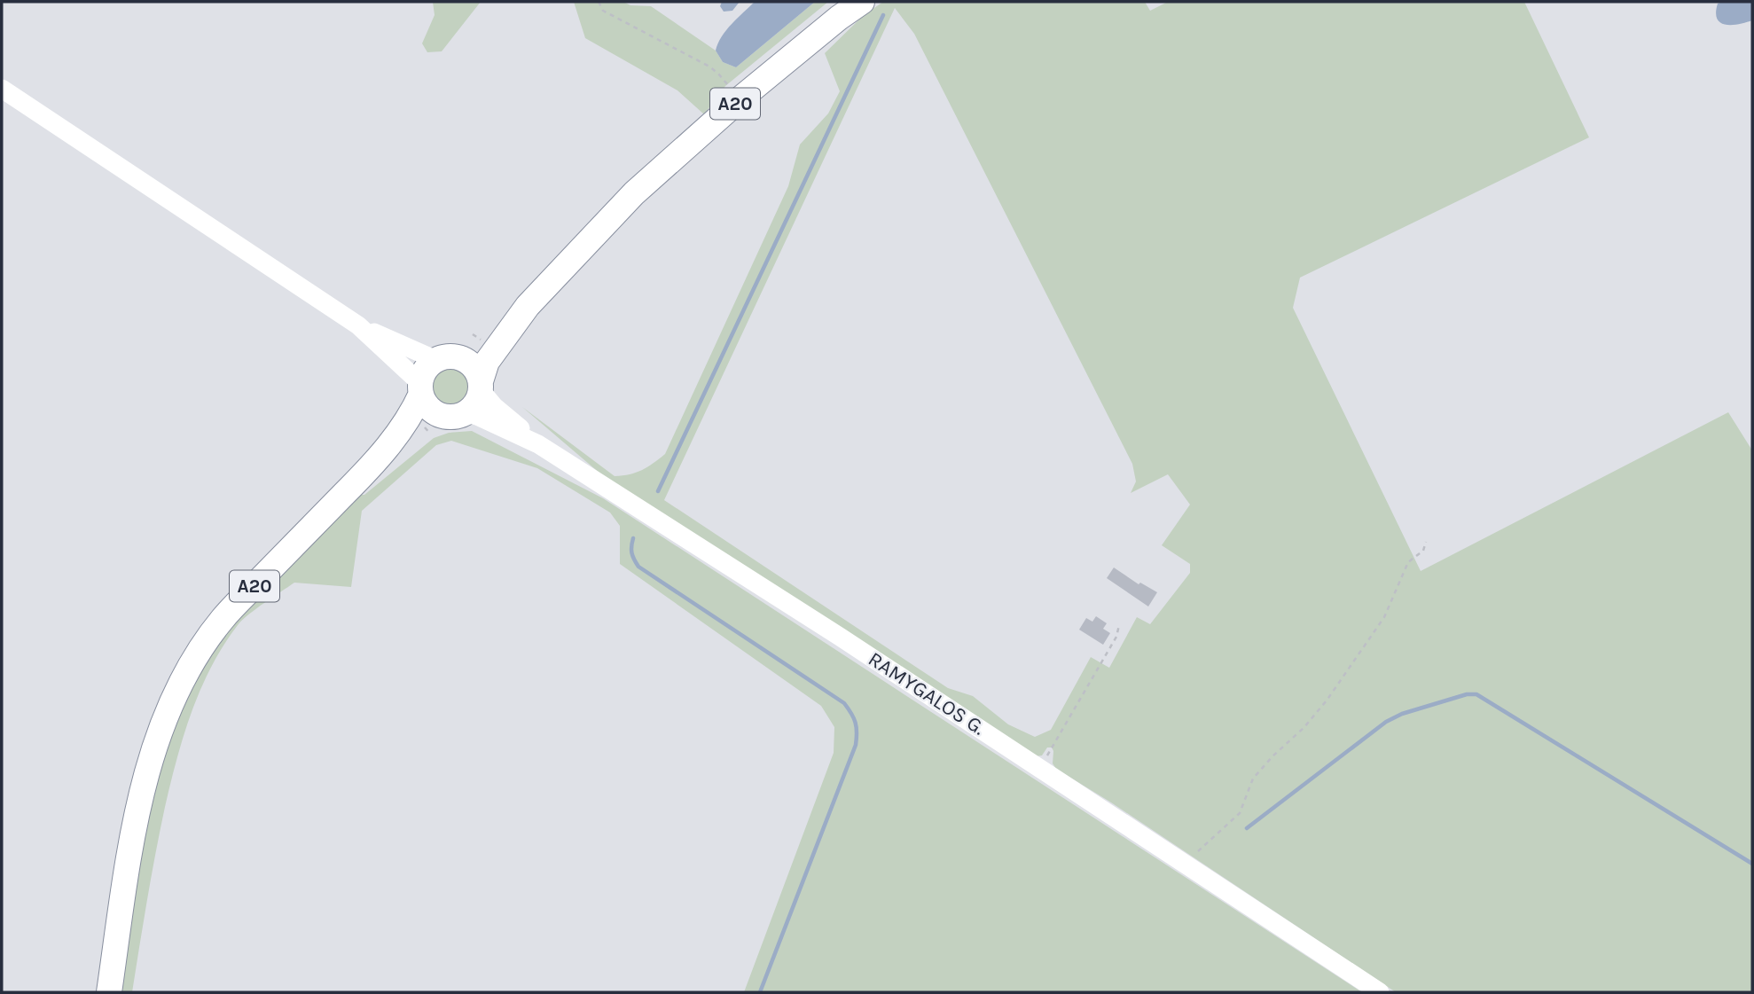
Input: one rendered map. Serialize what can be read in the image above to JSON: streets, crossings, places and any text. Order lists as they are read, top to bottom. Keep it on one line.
{"streets":{"highway":["A20"],"main road":["RAMYGALOS G."]},"crossings":[["A20","RAMYGALOS G."]]}
